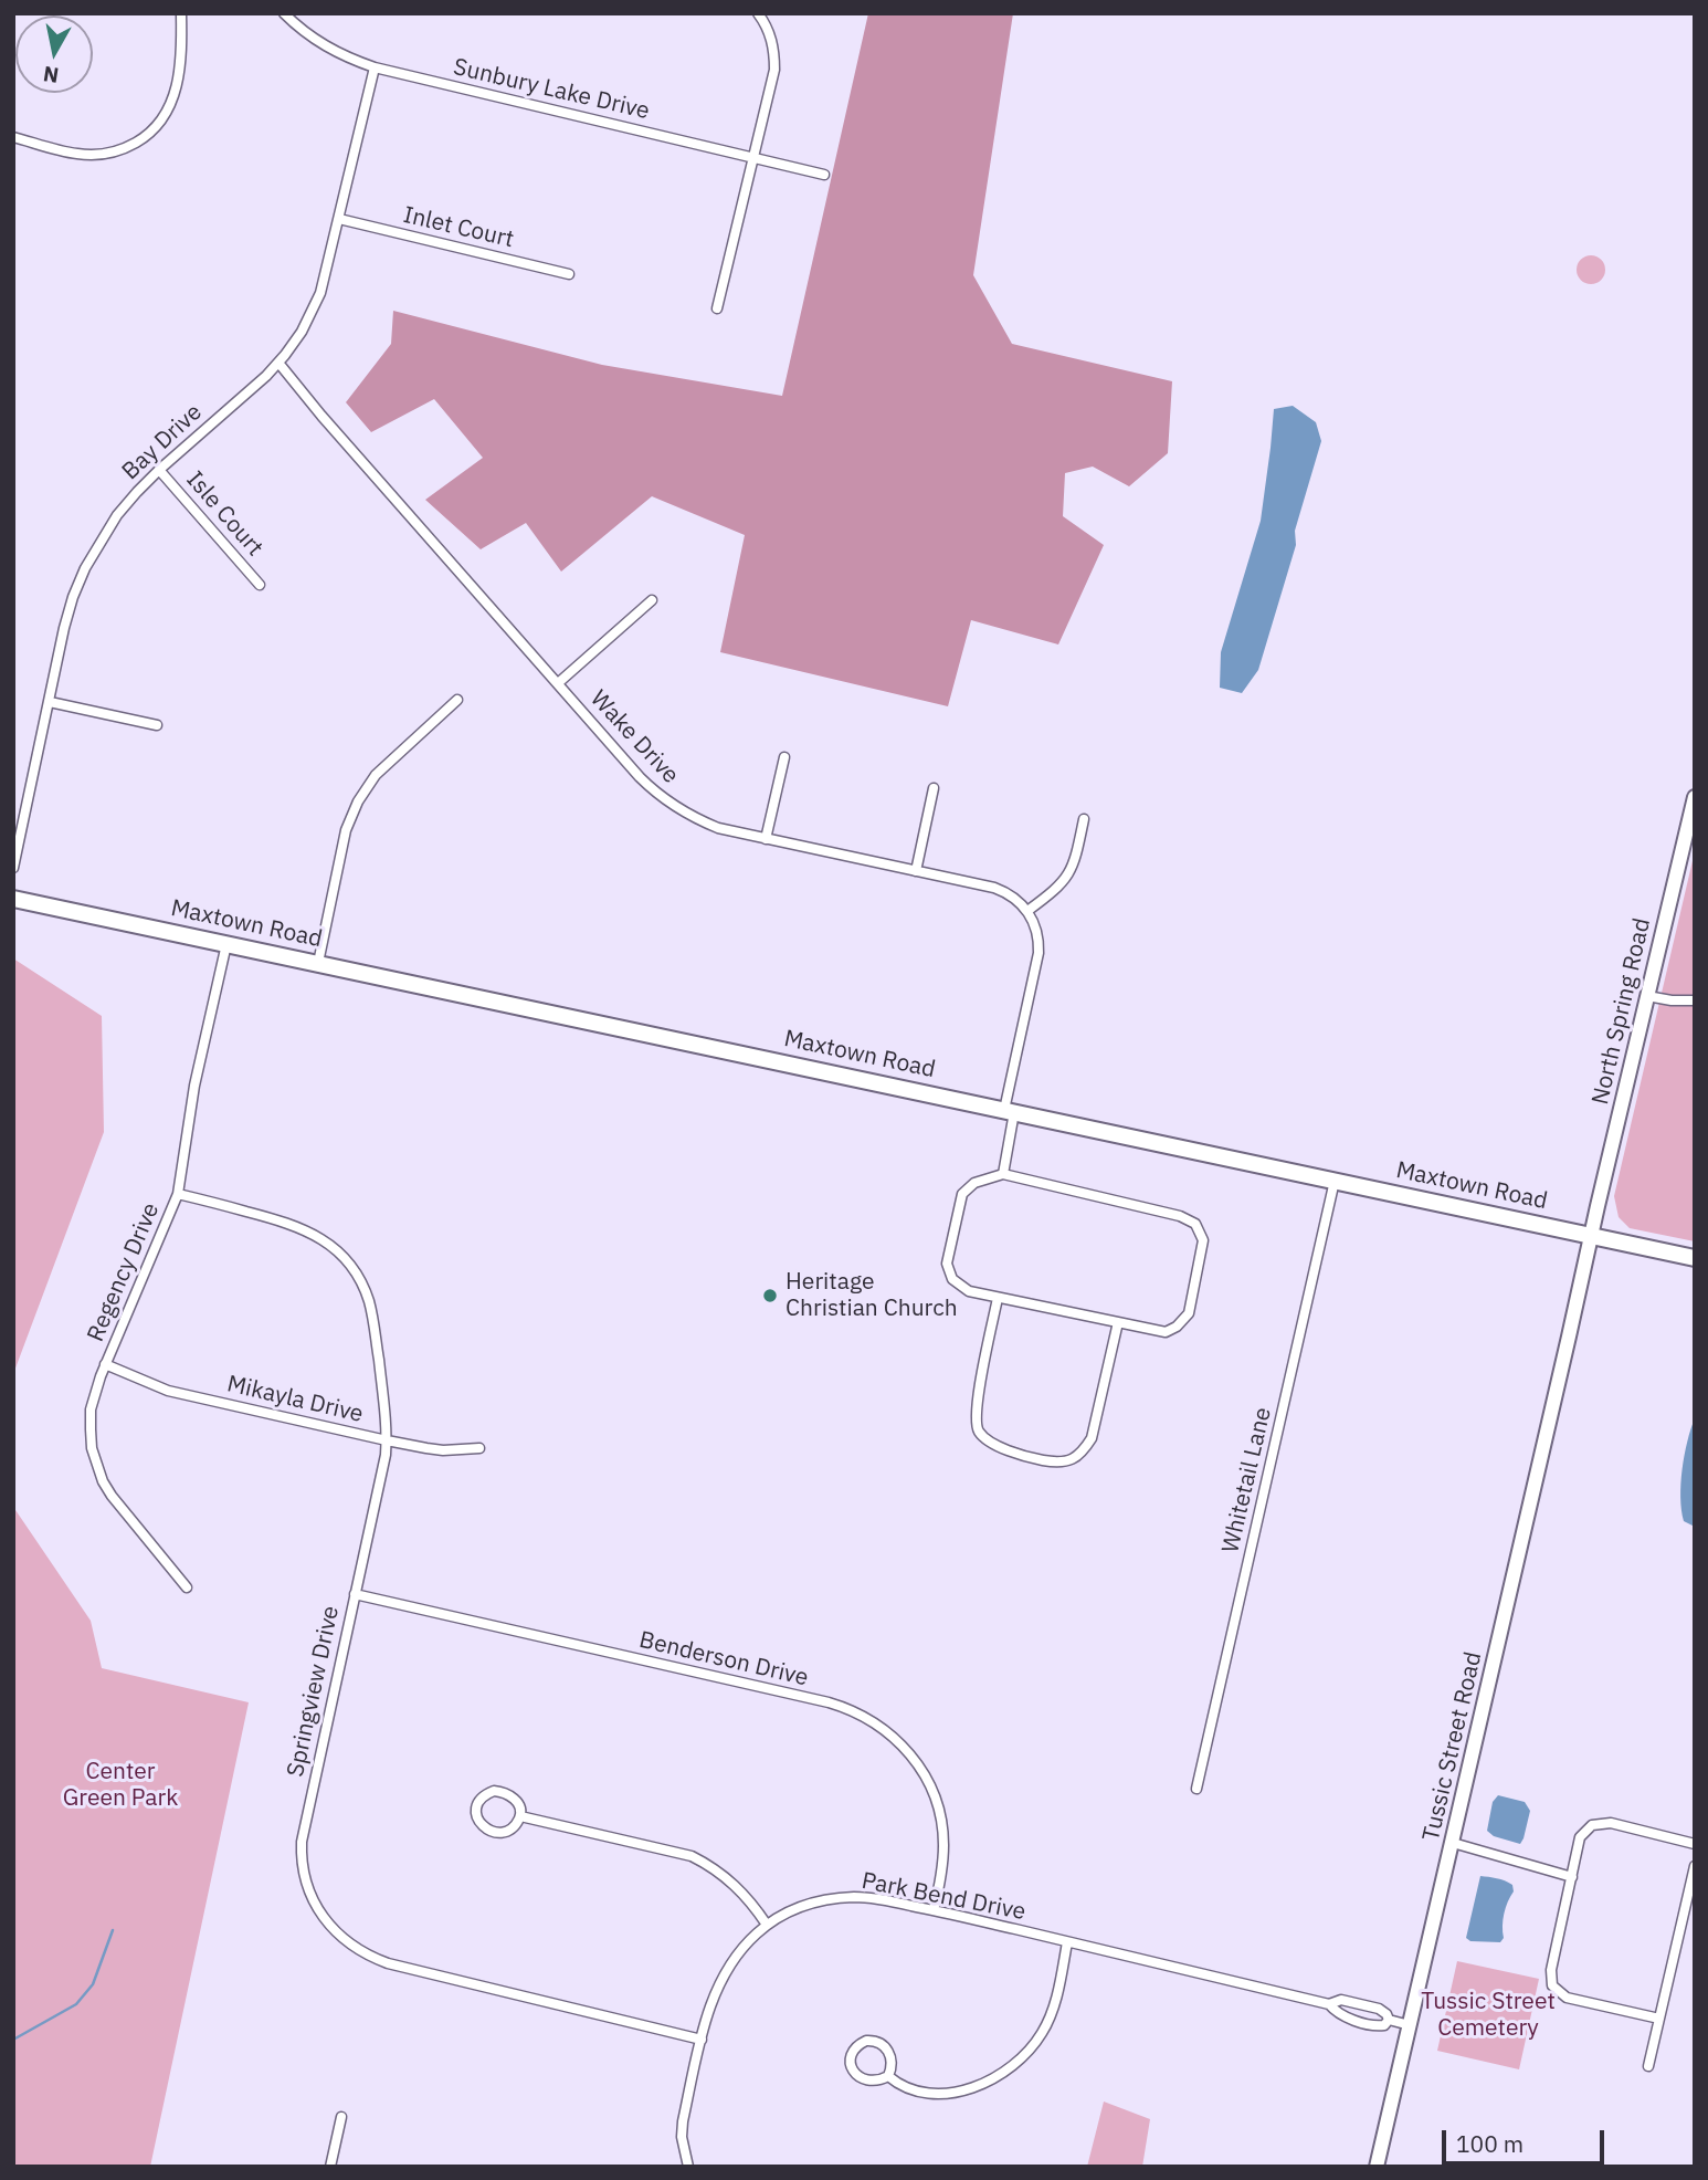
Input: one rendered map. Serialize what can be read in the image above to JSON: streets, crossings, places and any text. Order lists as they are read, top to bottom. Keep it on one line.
{"streets":{"main road":["Maxtown Road","North Spring Road","Tussic Street Road"],"street":["Sunbury Lake Drive","Inlet Court","Bay Drive","Isle Court","Wake Drive","Regency Drive","Mikayla Drive","Whitetail Lane","Benderson Drive","Springview Drive","Park Bend Drive"]},"crossings":[["Sunbury Lake Drive","Bay Drive"],["Inlet Court","Bay Drive"],["Bay Drive","Isle Court"],["Bay Drive","Wake Drive"],["Maxtown Road","North Spring Road"],["Maxtown Road","Regency Drive"],["Maxtown Road","Whitetail Lane"],["North Spring Road","Tussic Street Road"],["Regency Drive","Mikayla Drive"],["Regency Drive","Springview Drive"],["Mikayla Drive","Springview Drive"],["Benderson Drive","Springview Drive"],["Benderson Drive","Park Bend Drive"],["Springview Drive","Park Bend Drive"],["Tussic Street Road","Park Bend Drive"]],"parks":["Center Green Park","Tussic Street Cemetery"],"places":["Heritage Christian Church"],"scale_bar":"100 m","north":"bottom"}
